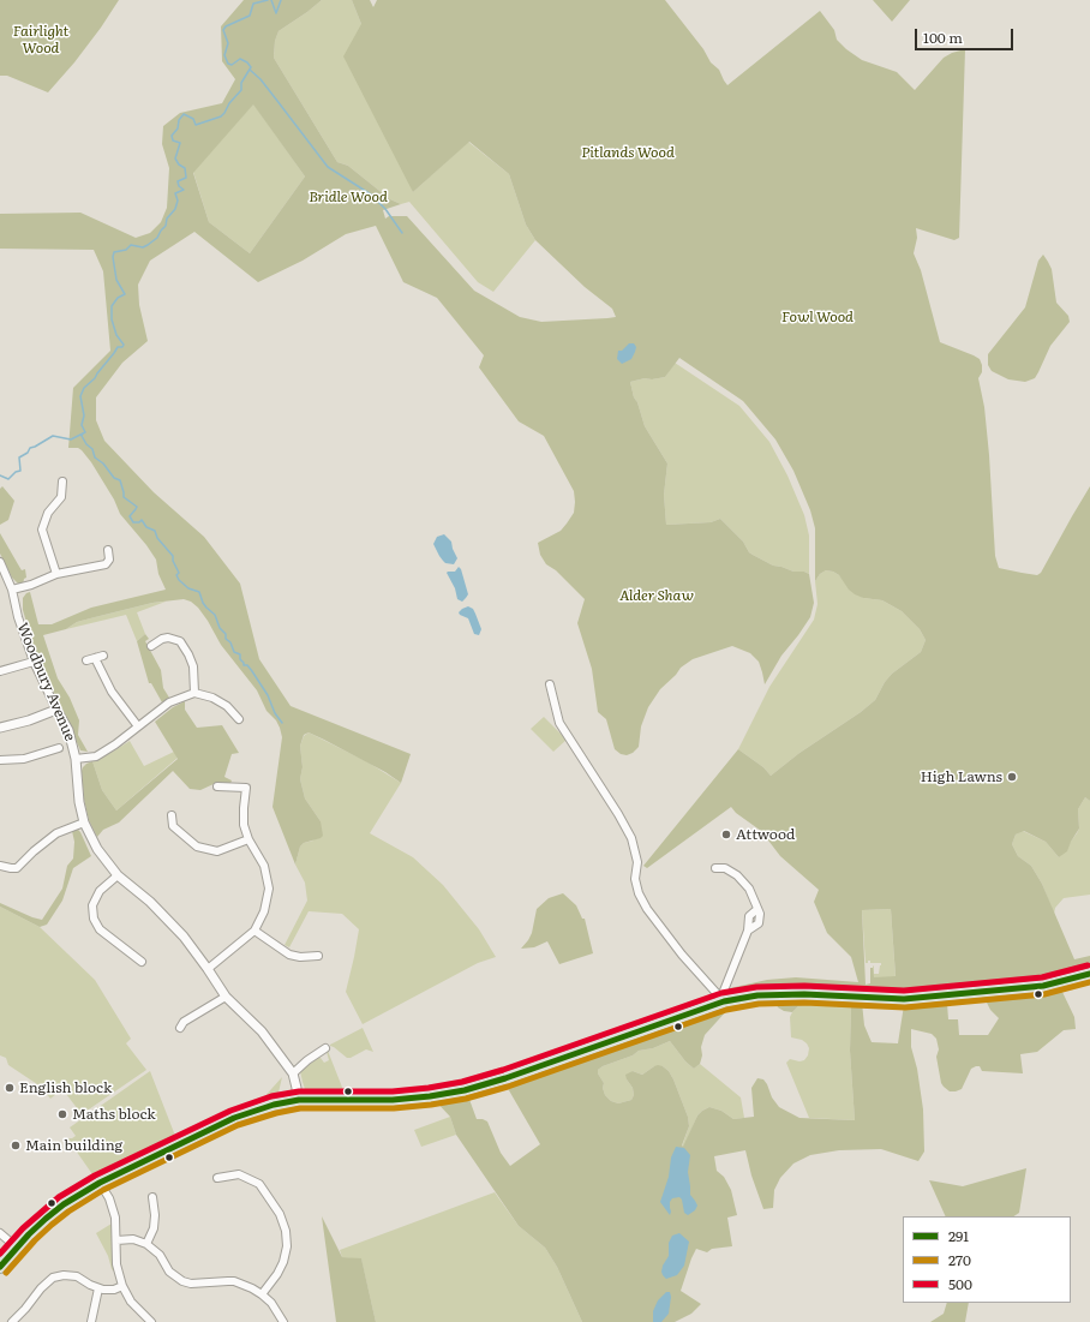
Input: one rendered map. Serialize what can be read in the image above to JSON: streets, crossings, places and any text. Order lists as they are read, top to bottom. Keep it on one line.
{"streets":{"street":["Woodbury Avenue"]},"parks":["Fairlight Wood","Pitlands Wood","Bridle Wood","Fowl Wood","Alder Shaw"],"places":["High Lawns","Attwood","English block","Maths block","Main building"],"lines":["transit line 500","transit line 291","transit line 270"],"legend":["291","270","500"],"scale_bar":"100 m"}
